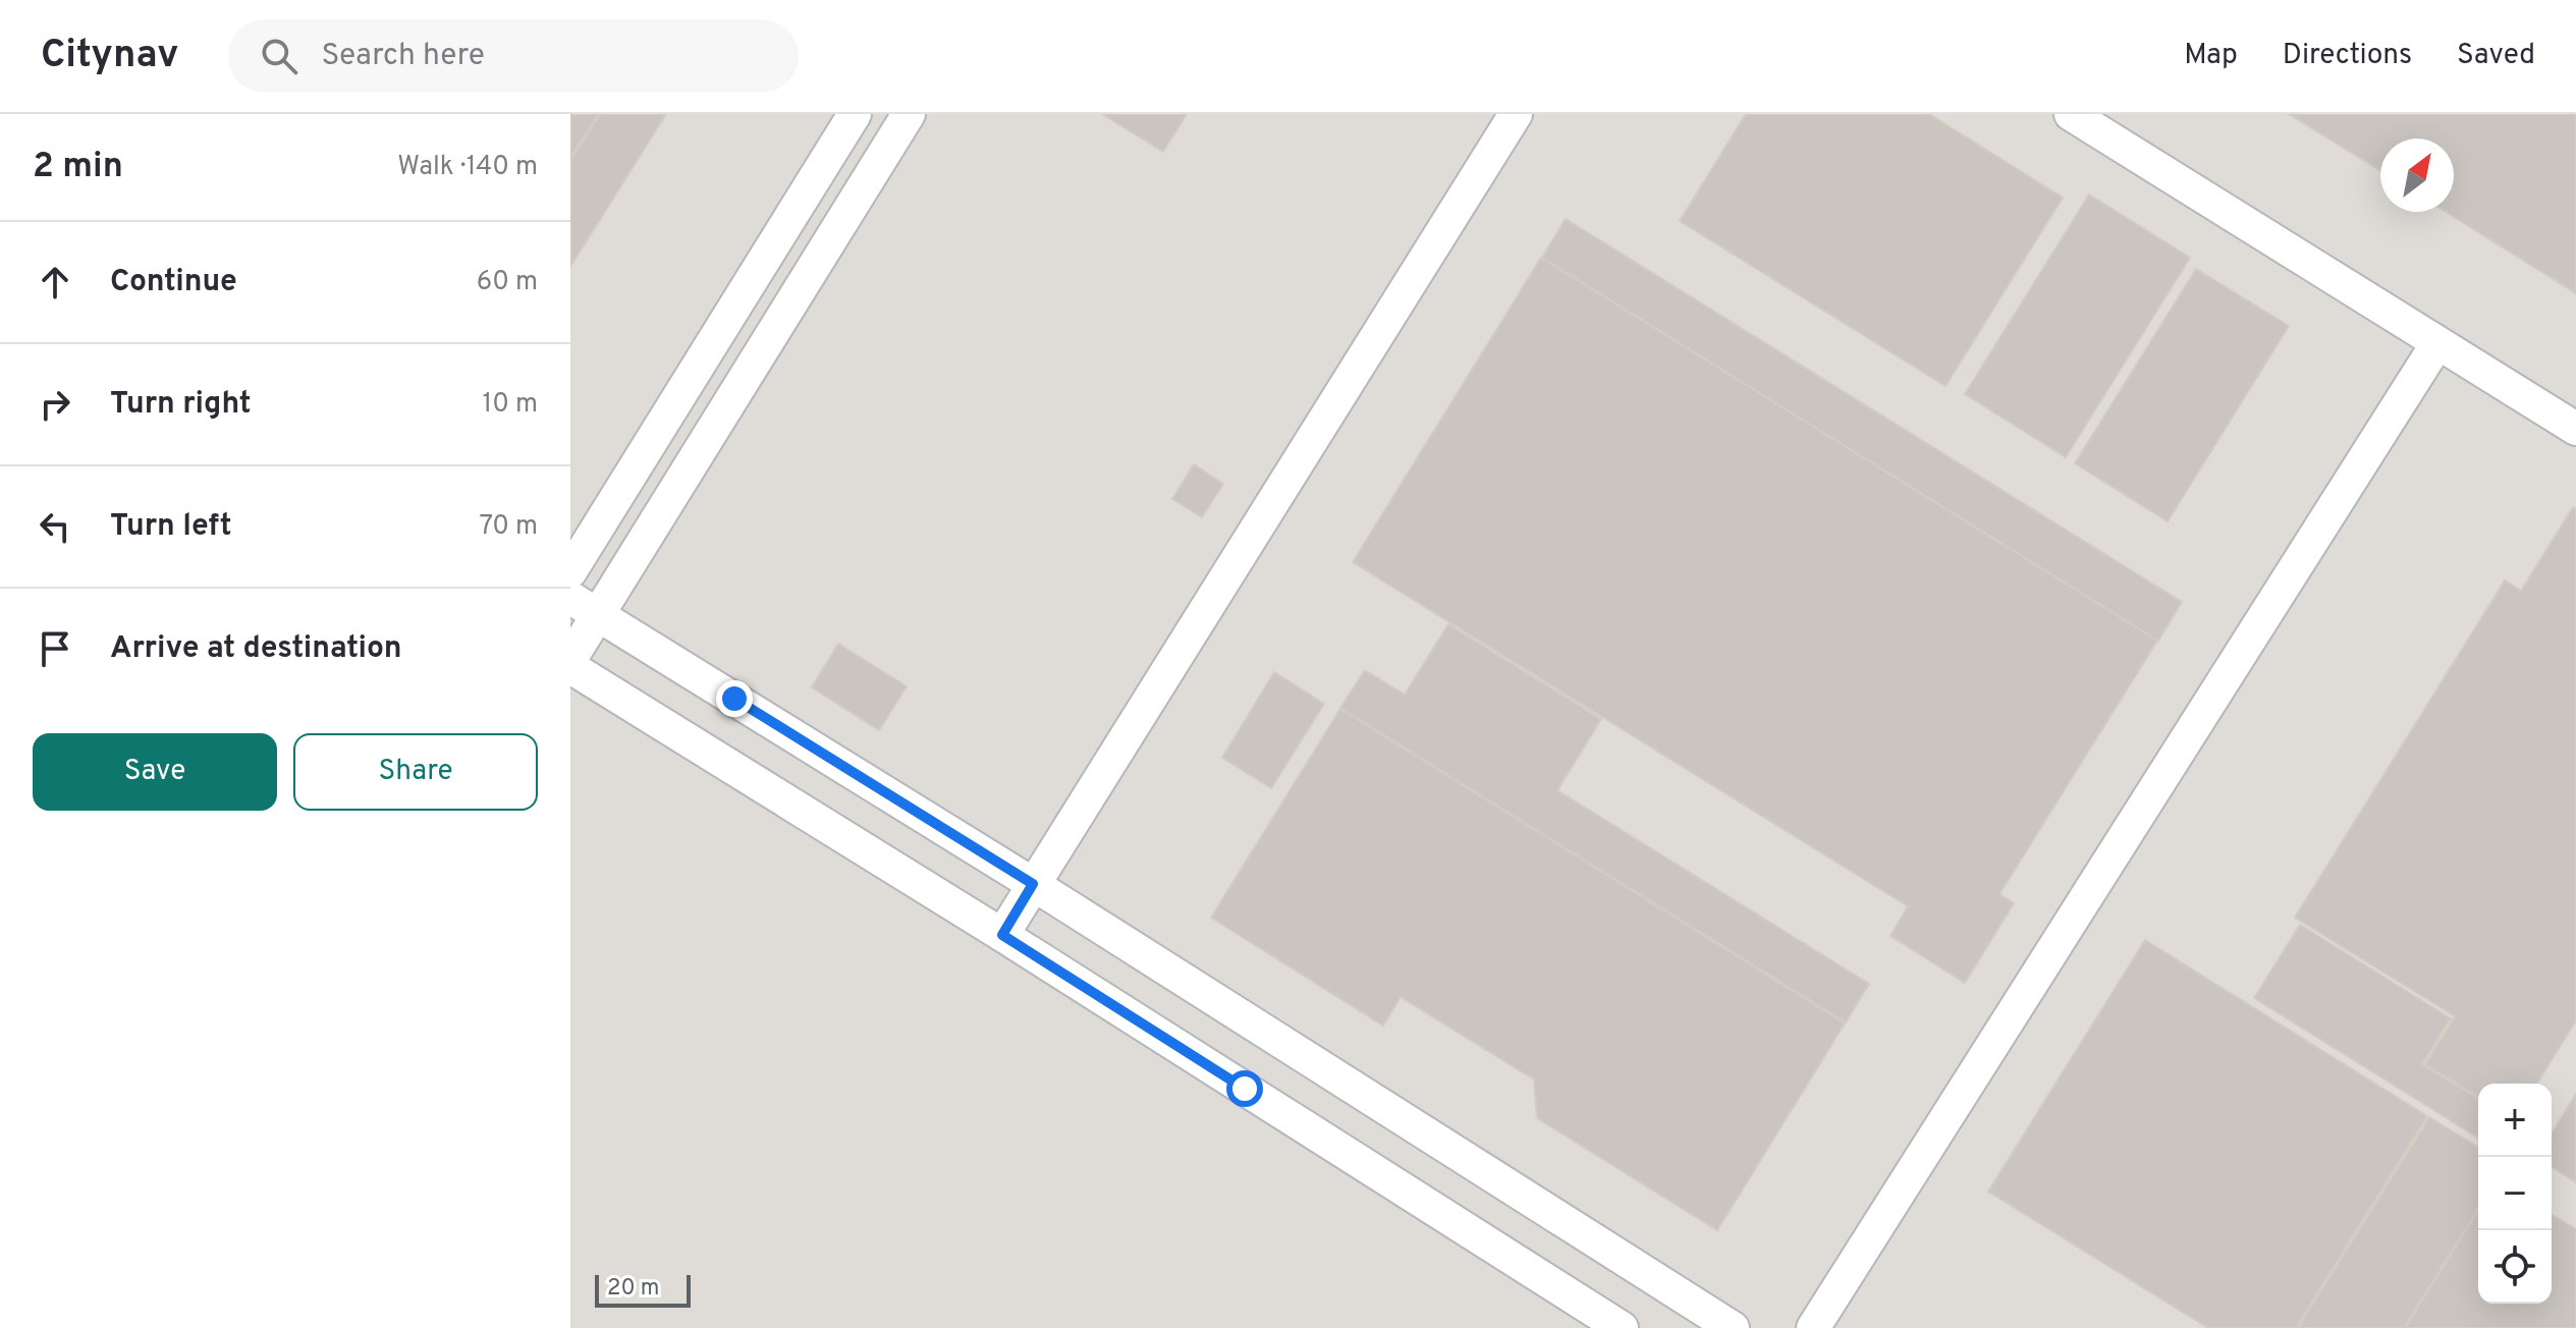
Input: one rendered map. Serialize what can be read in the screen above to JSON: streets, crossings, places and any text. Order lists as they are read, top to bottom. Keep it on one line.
{"scale_bar":"20 m","north":"top right","page":{"header":"Citynav","search":"Search here","nav":["Map","Directions","Saved"],"heading":["2 min","Walk · 140 m"],"list":[["Continue","60 m"],["Turn right","10 m"],["Turn left","70 m"],"Arrive at destination"],"buttons":["Save","Share"],"map_buttons":["+","−"],"scale":"20 m"}}
